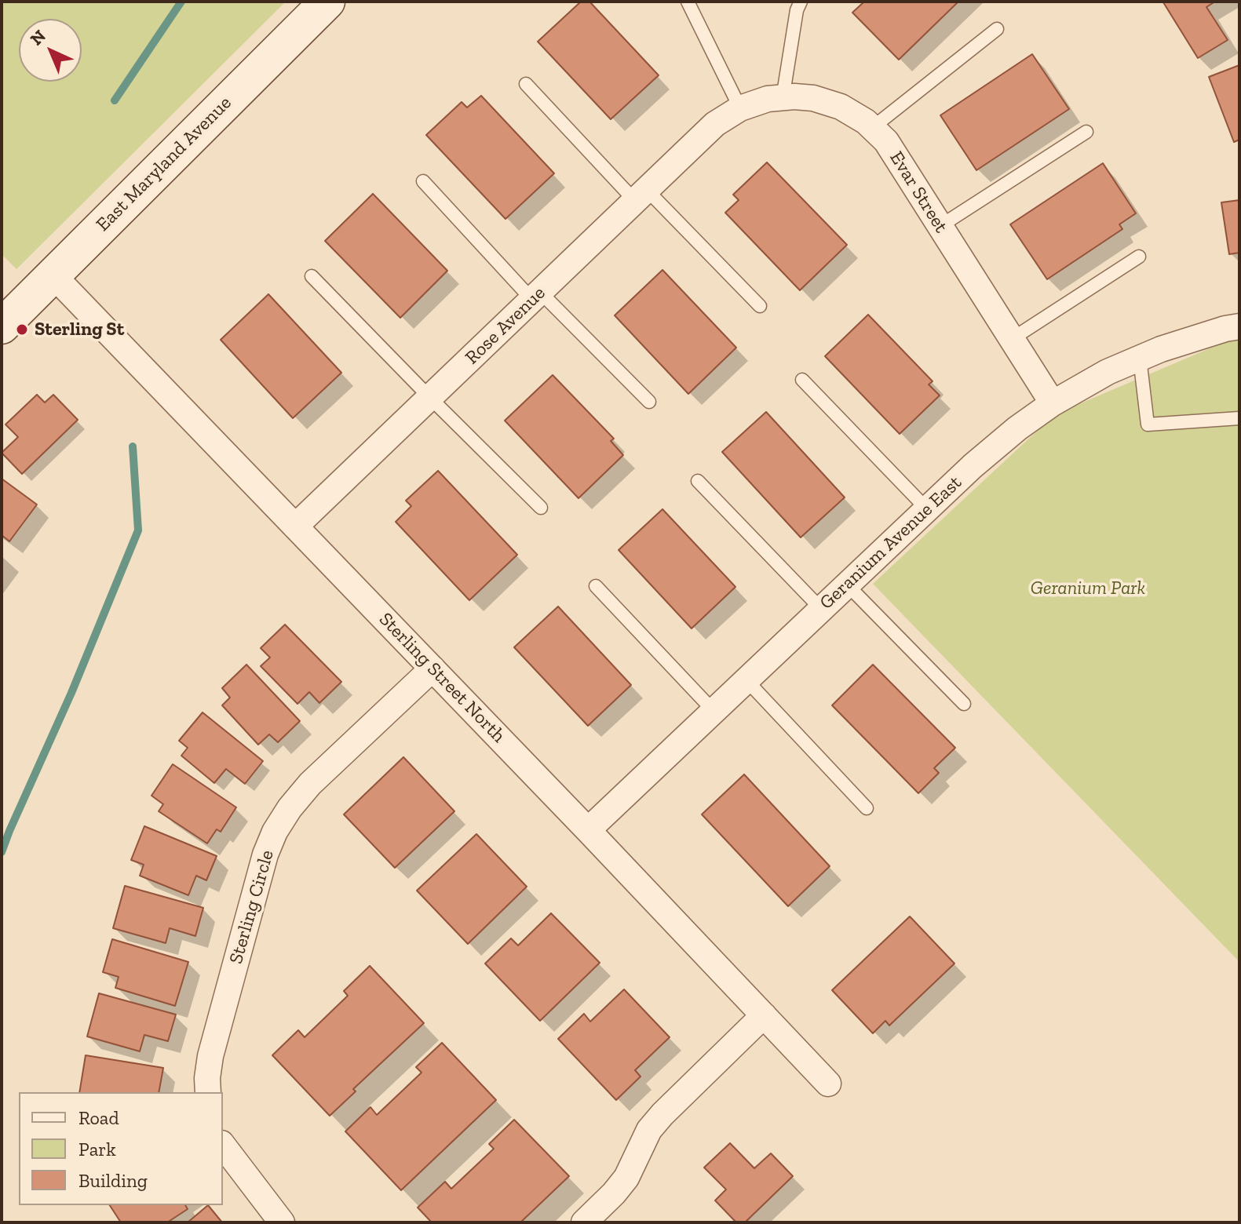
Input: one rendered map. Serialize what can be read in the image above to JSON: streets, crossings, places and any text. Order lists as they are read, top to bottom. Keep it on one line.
{"streets":{"street":["East Maryland Avenue","Evar Street","Rose Avenue","Geranium Avenue East","Sterling Street North","Sterling Circle"]},"crossings":[["East Maryland Avenue","Sterling Street North"],["Evar Street","Rose Avenue"],["Evar Street","Geranium Avenue East"],["Rose Avenue","Sterling Street North"],["Geranium Avenue East","Sterling Street North"],["Sterling Street North","Sterling Circle"]],"parks":["Geranium Park"],"places":["Sterling St"],"legend":["Road","Park","Building"],"north":"top left"}
